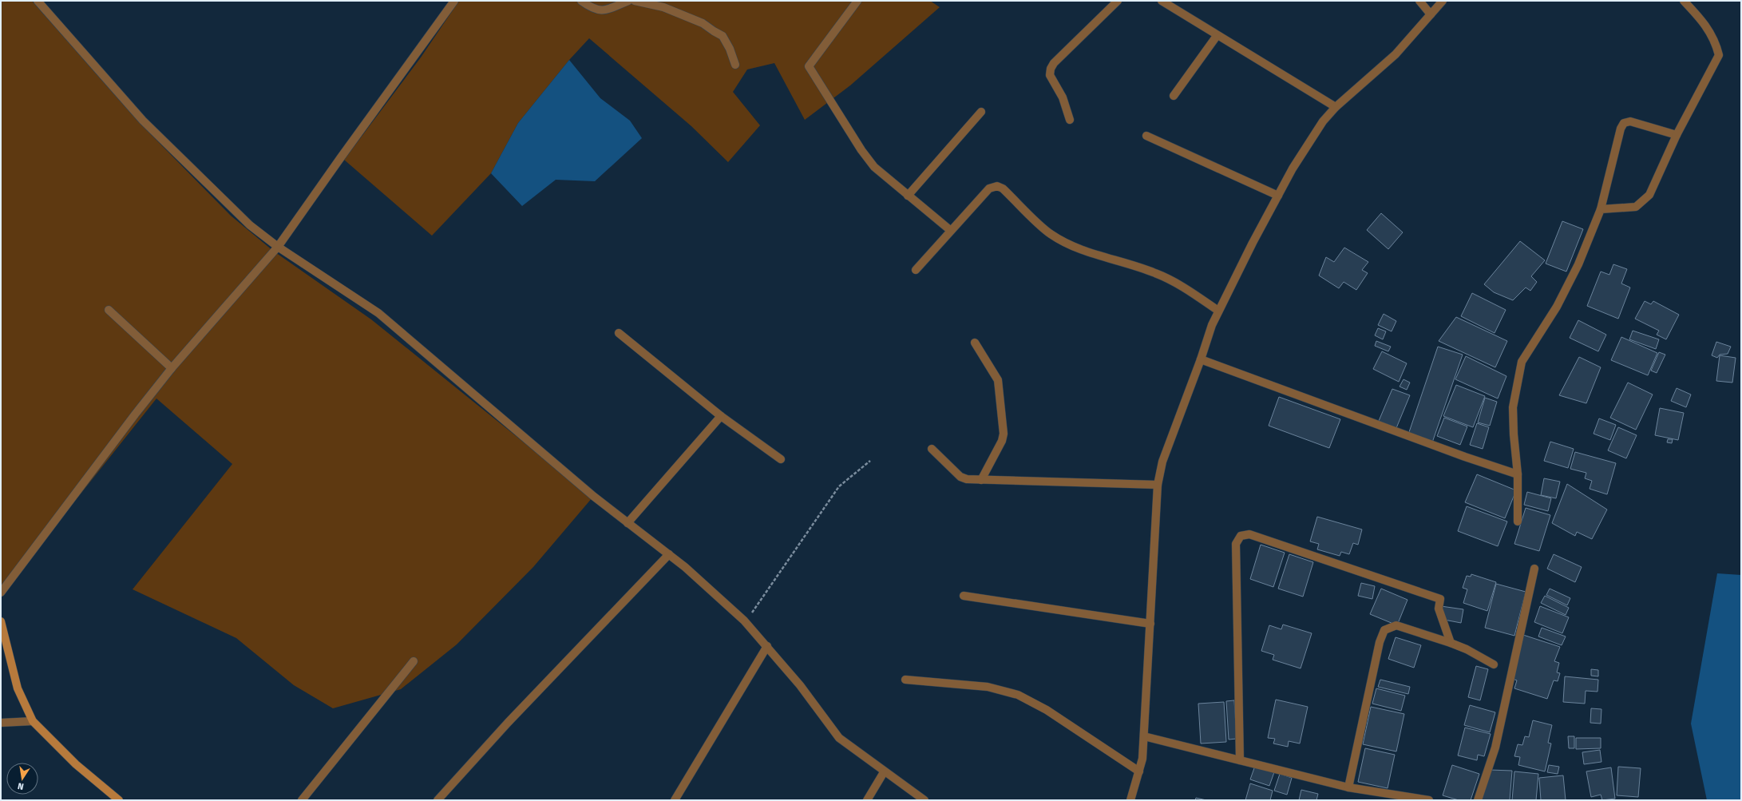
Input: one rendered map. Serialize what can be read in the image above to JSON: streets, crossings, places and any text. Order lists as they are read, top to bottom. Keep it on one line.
{"north":"bottom"}
